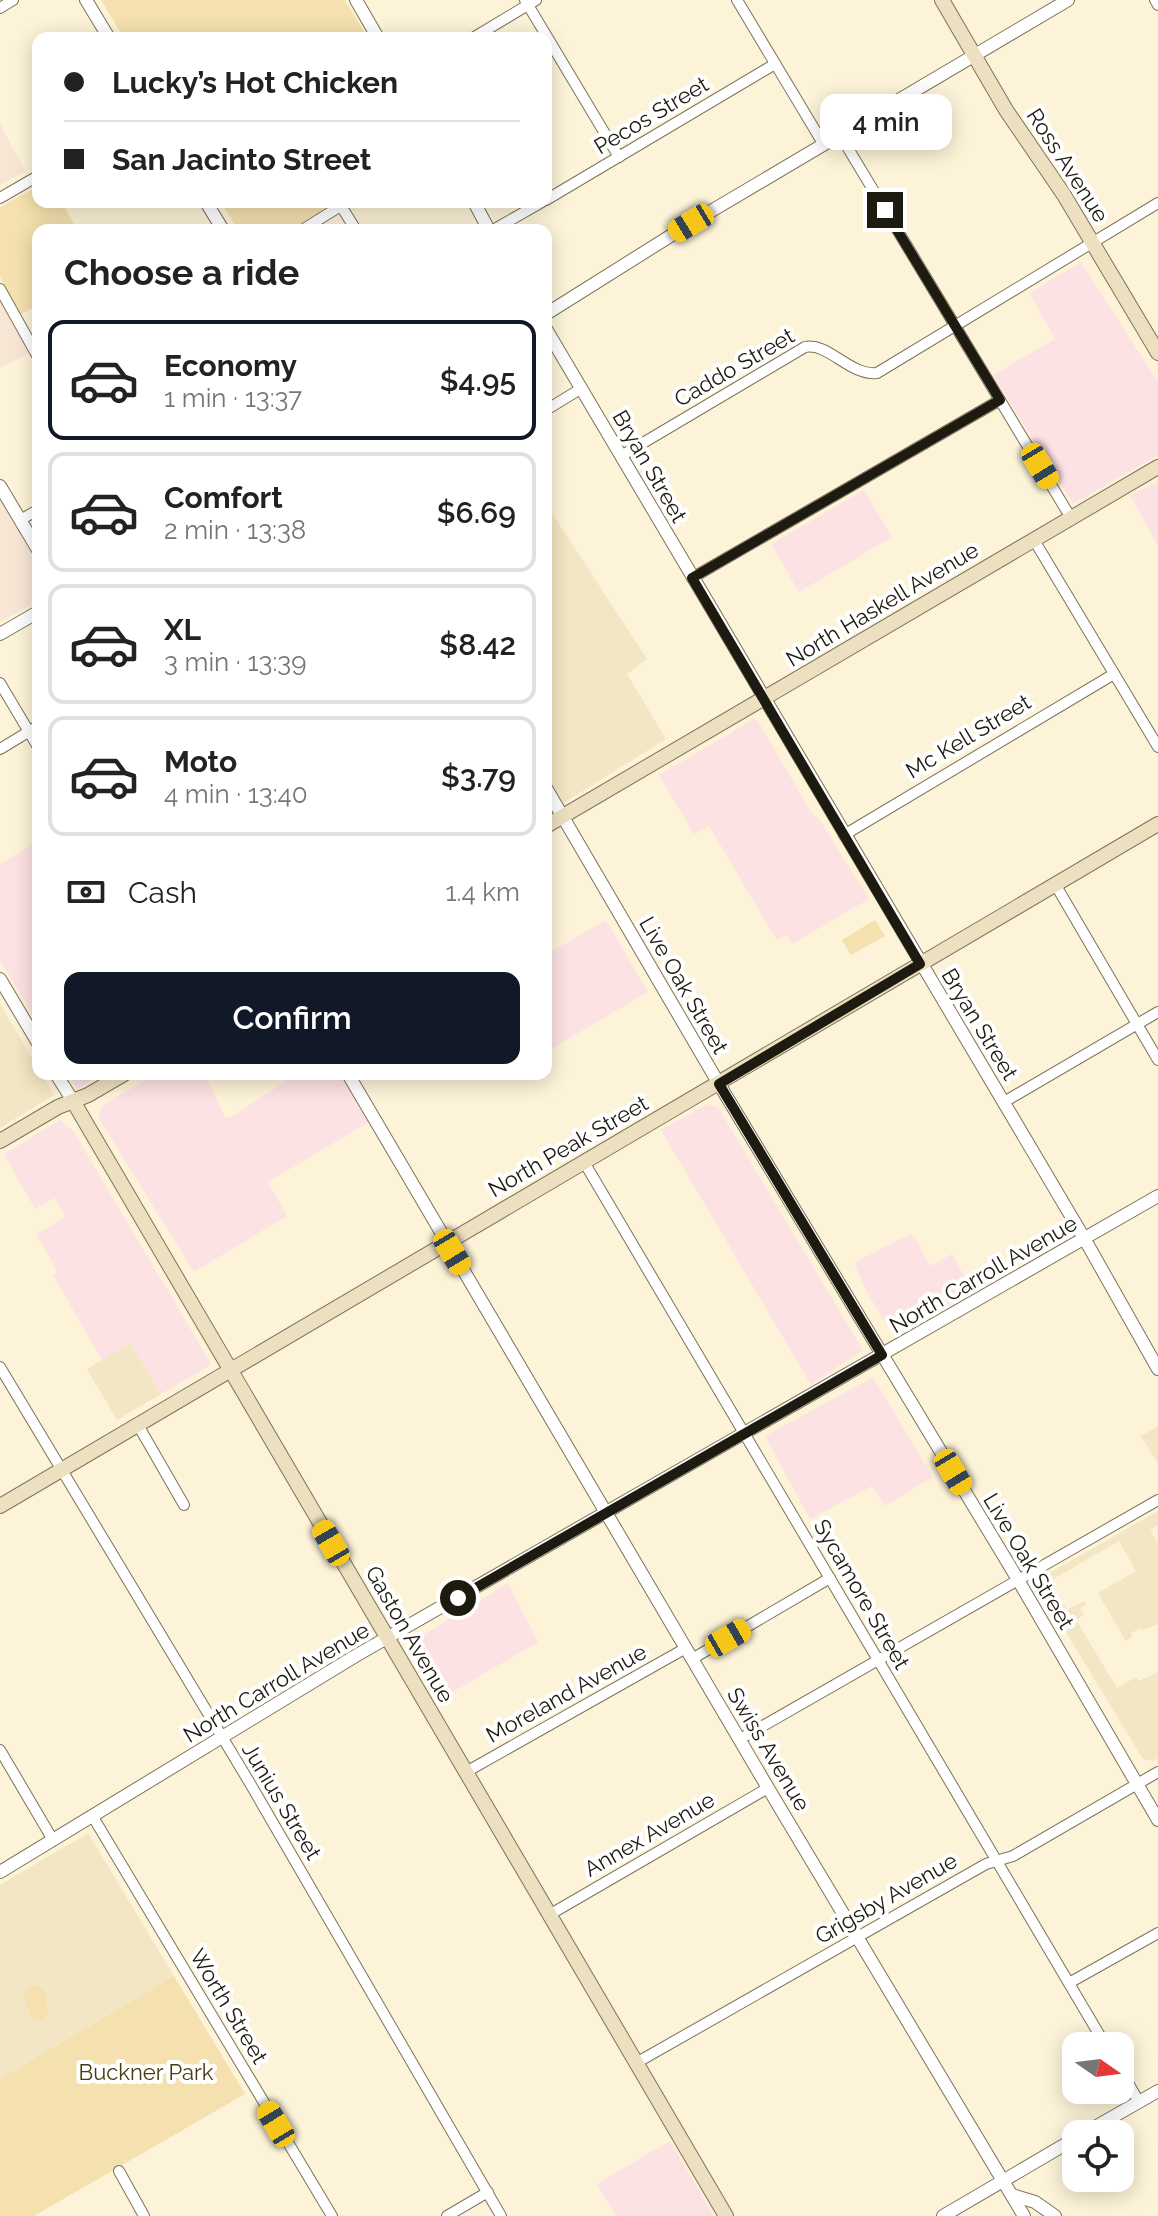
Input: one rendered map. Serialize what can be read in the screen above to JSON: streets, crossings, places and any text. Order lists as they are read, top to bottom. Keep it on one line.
{"streets":{"main road":["Ross Avenue","North Haskell Avenue","North Peak Street","Gaston Avenue"],"street":["Pecos Street","Caddo Street","Bryan Street","Mc Kell Street","Live Oak Street","North Carroll Avenue","Sycamore Street","Moreland Avenue","Swiss Avenue","Junius Street","Annex Avenue","Grigsby Avenue","Worth Street"]},"crossings":[["Ross Avenue","Caddo Street"],["Caddo Street","Bryan Street"],["Bryan Street","North Haskell Avenue"],["Bryan Street","Mc Kell Street"],["Bryan Street","North Peak Street"],["Bryan Street","North Carroll Avenue"],["North Haskell Avenue","Live Oak Street"],["Live Oak Street","North Peak Street"],["Live Oak Street","North Carroll Avenue"],["Live Oak Street","Grigsby Avenue"],["North Peak Street","Sycamore Street"],["North Peak Street","Gaston Avenue"],["North Peak Street","Swiss Avenue"],["North Peak Street","Junius Street"],["North Carroll Avenue","Sycamore Street"],["North Carroll Avenue","Gaston Avenue"],["North Carroll Avenue","Swiss Avenue"],["North Carroll Avenue","Junius Street"],["North Carroll Avenue","Worth Street"],["Sycamore Street","Moreland Avenue"],["Sycamore Street","Grigsby Avenue"],["Gaston Avenue","Moreland Avenue"],["Gaston Avenue","Annex Avenue"],["Gaston Avenue","Grigsby Avenue"],["Moreland Avenue","Swiss Avenue"],["Swiss Avenue","Annex Avenue"],["Swiss Avenue","Grigsby Avenue"]],"parks":["Buckner Park"],"north":"right","page":{"banner":["Lucky’s Hot Chicken","San Jacinto Street"],"bubble":"4 min","heading":"Choose a ride","list":[{"name":"Economy","note":"1 min · 13:37","value":"$4.95"},{"name":"Comfort","note":"2 min · 13:38","value":"$6.69"},{"name":"XL","note":"3 min · 13:39","value":"$8.42"},{"name":"Moto","note":"4 min · 13:40","value":"$3.79"}],"pay":["Cash","1.4 km"],"buttons":"Confirm"}}
